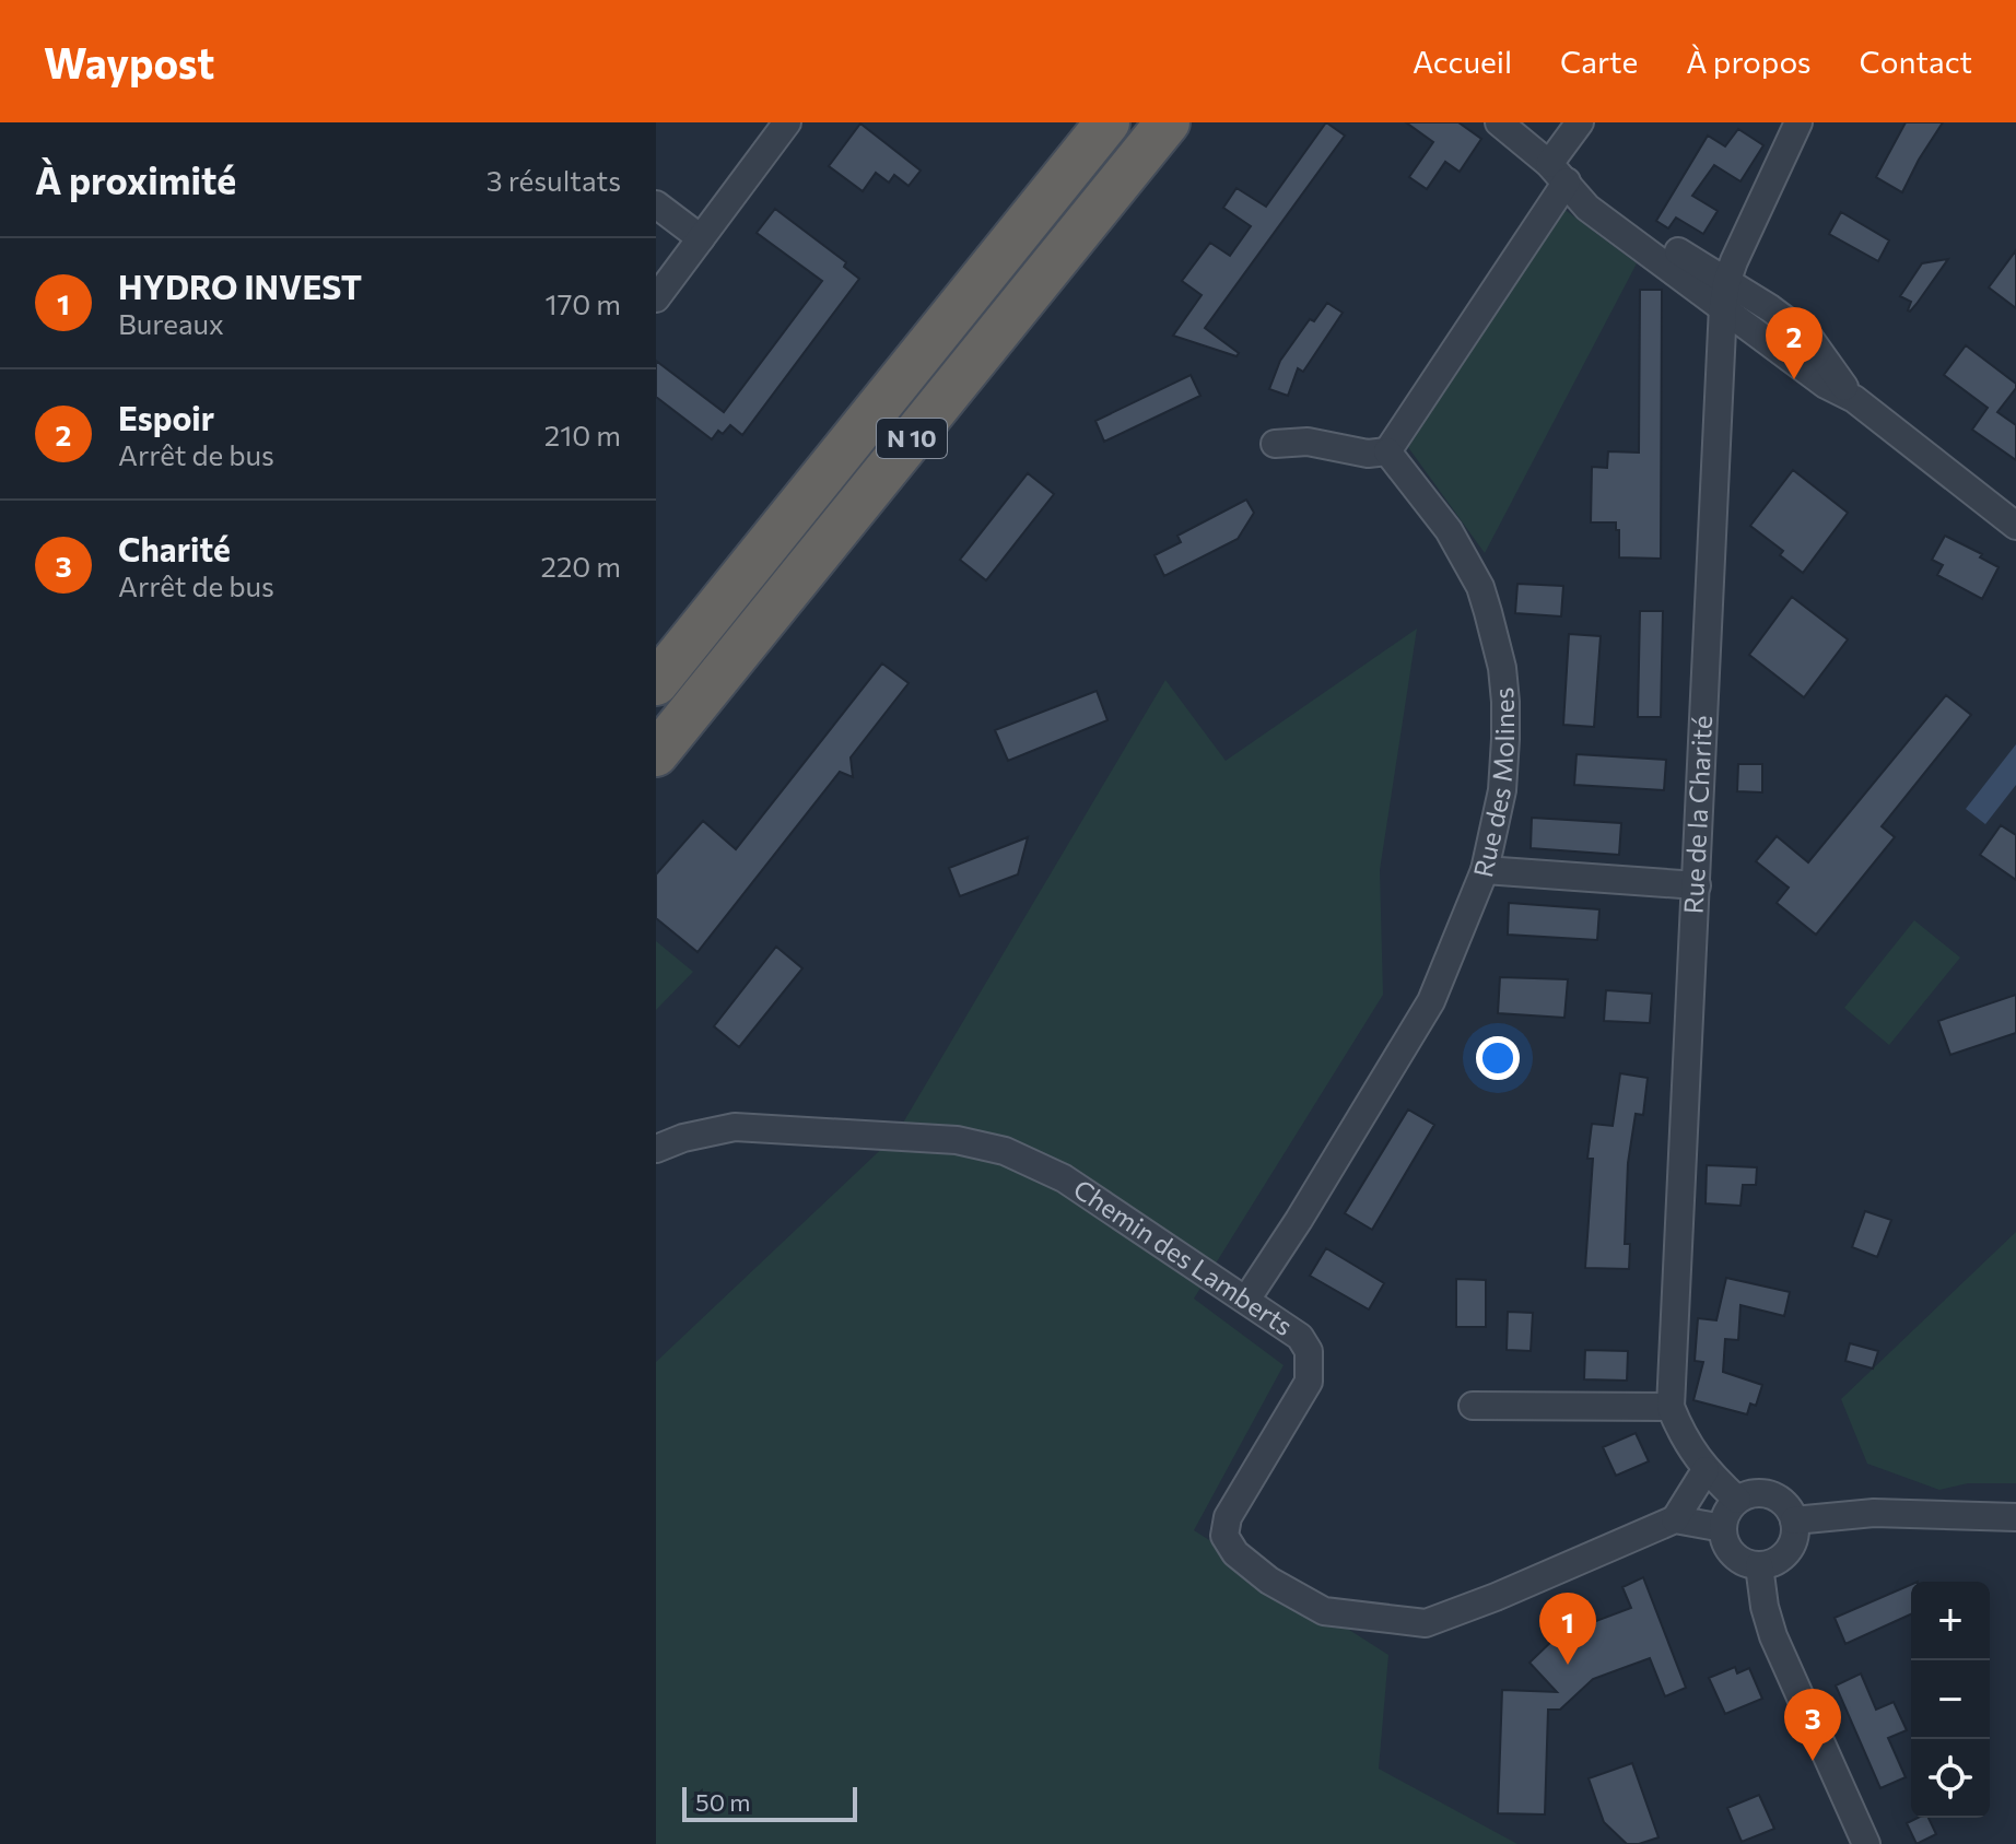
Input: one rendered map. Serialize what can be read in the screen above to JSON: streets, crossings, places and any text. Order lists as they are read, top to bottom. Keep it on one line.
{"streets":{"highway":["N 10"],"street":["Rue des Molines","Rue de la Charité","Chemin des Lamberts"]},"crossings":[["Rue des Molines","Chemin des Lamberts"]],"scale_bar":"50 m","page":{"header":"Waypost","nav":["Accueil","Carte","À propos","Contact"],"heading":["À proximité","3 résultats"],"list":[{"mark":"1","name":"HYDRO INVEST","note":"Bureaux","value":"170 m"},{"mark":"2","name":"Espoir","note":"Arrêt de bus","value":"210 m"},{"mark":"3","name":"Charité","note":"Arrêt de bus","value":"220 m"}],"pins":["2","1","3"],"map_buttons":["+","−"],"scale":"50 m"}}
